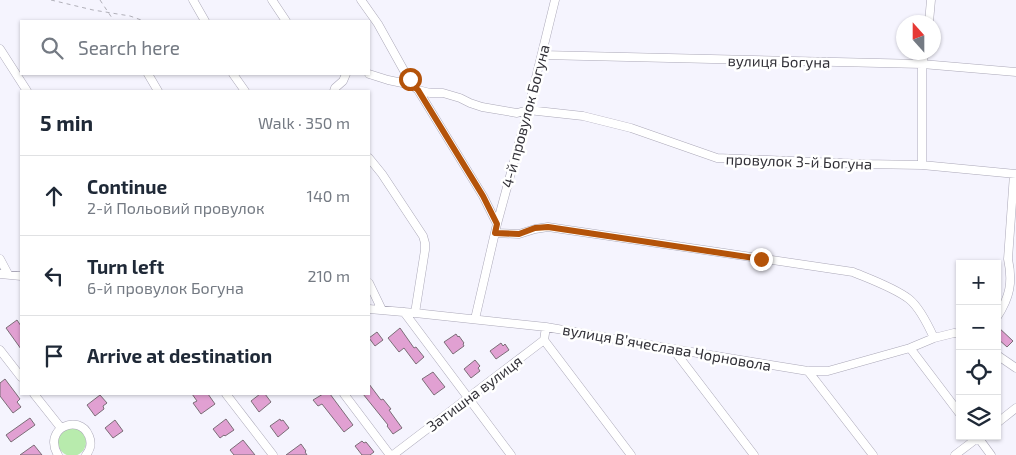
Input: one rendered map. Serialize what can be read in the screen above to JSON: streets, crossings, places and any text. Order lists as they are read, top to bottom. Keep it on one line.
{"streets":{"street":["вулиця Богуна","4-й провулок Богуна","провулок 3-й Богуна","вулиця Вʼячеслава Чорновола","Затишна вулиця"]},"crossings":[["вулиця Богуна","4-й провулок Богуна"],["4-й провулок Богуна","провулок 3-й Богуна"],["4-й провулок Богуна","вулиця Вʼячеслава Чорновола"]],"north":"top","page":{"search":"Search here","heading":["5 min","Walk · 350 m"],"list":[["Continue","2-й Польовий провулок","140 m"],["Turn left","6-й провулок Богуна","210 m"],"Arrive at destination"],"map_buttons":["+","−"]}}
